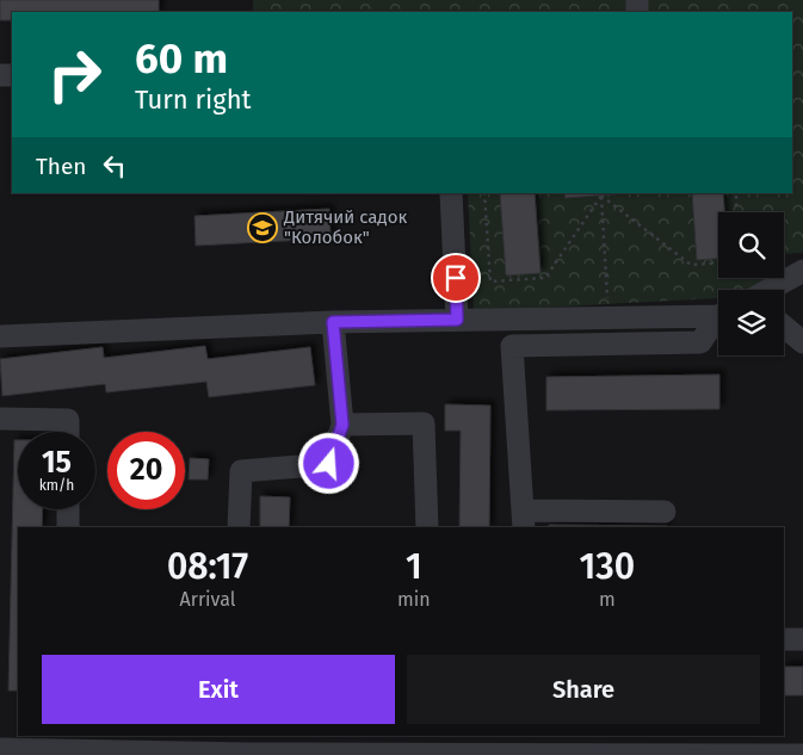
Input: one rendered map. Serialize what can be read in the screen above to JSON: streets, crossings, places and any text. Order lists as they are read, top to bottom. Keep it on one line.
{"places":{"school or university":["Дитячий садок \"Колобок\""]},"page":{"turn":["60 m","Turn right"],"then":"Then","speed":"15 km/h","limit":"20","eta":["08:17","Arrival","1","min","130","m"],"buttons":["Exit","Share"]}}
